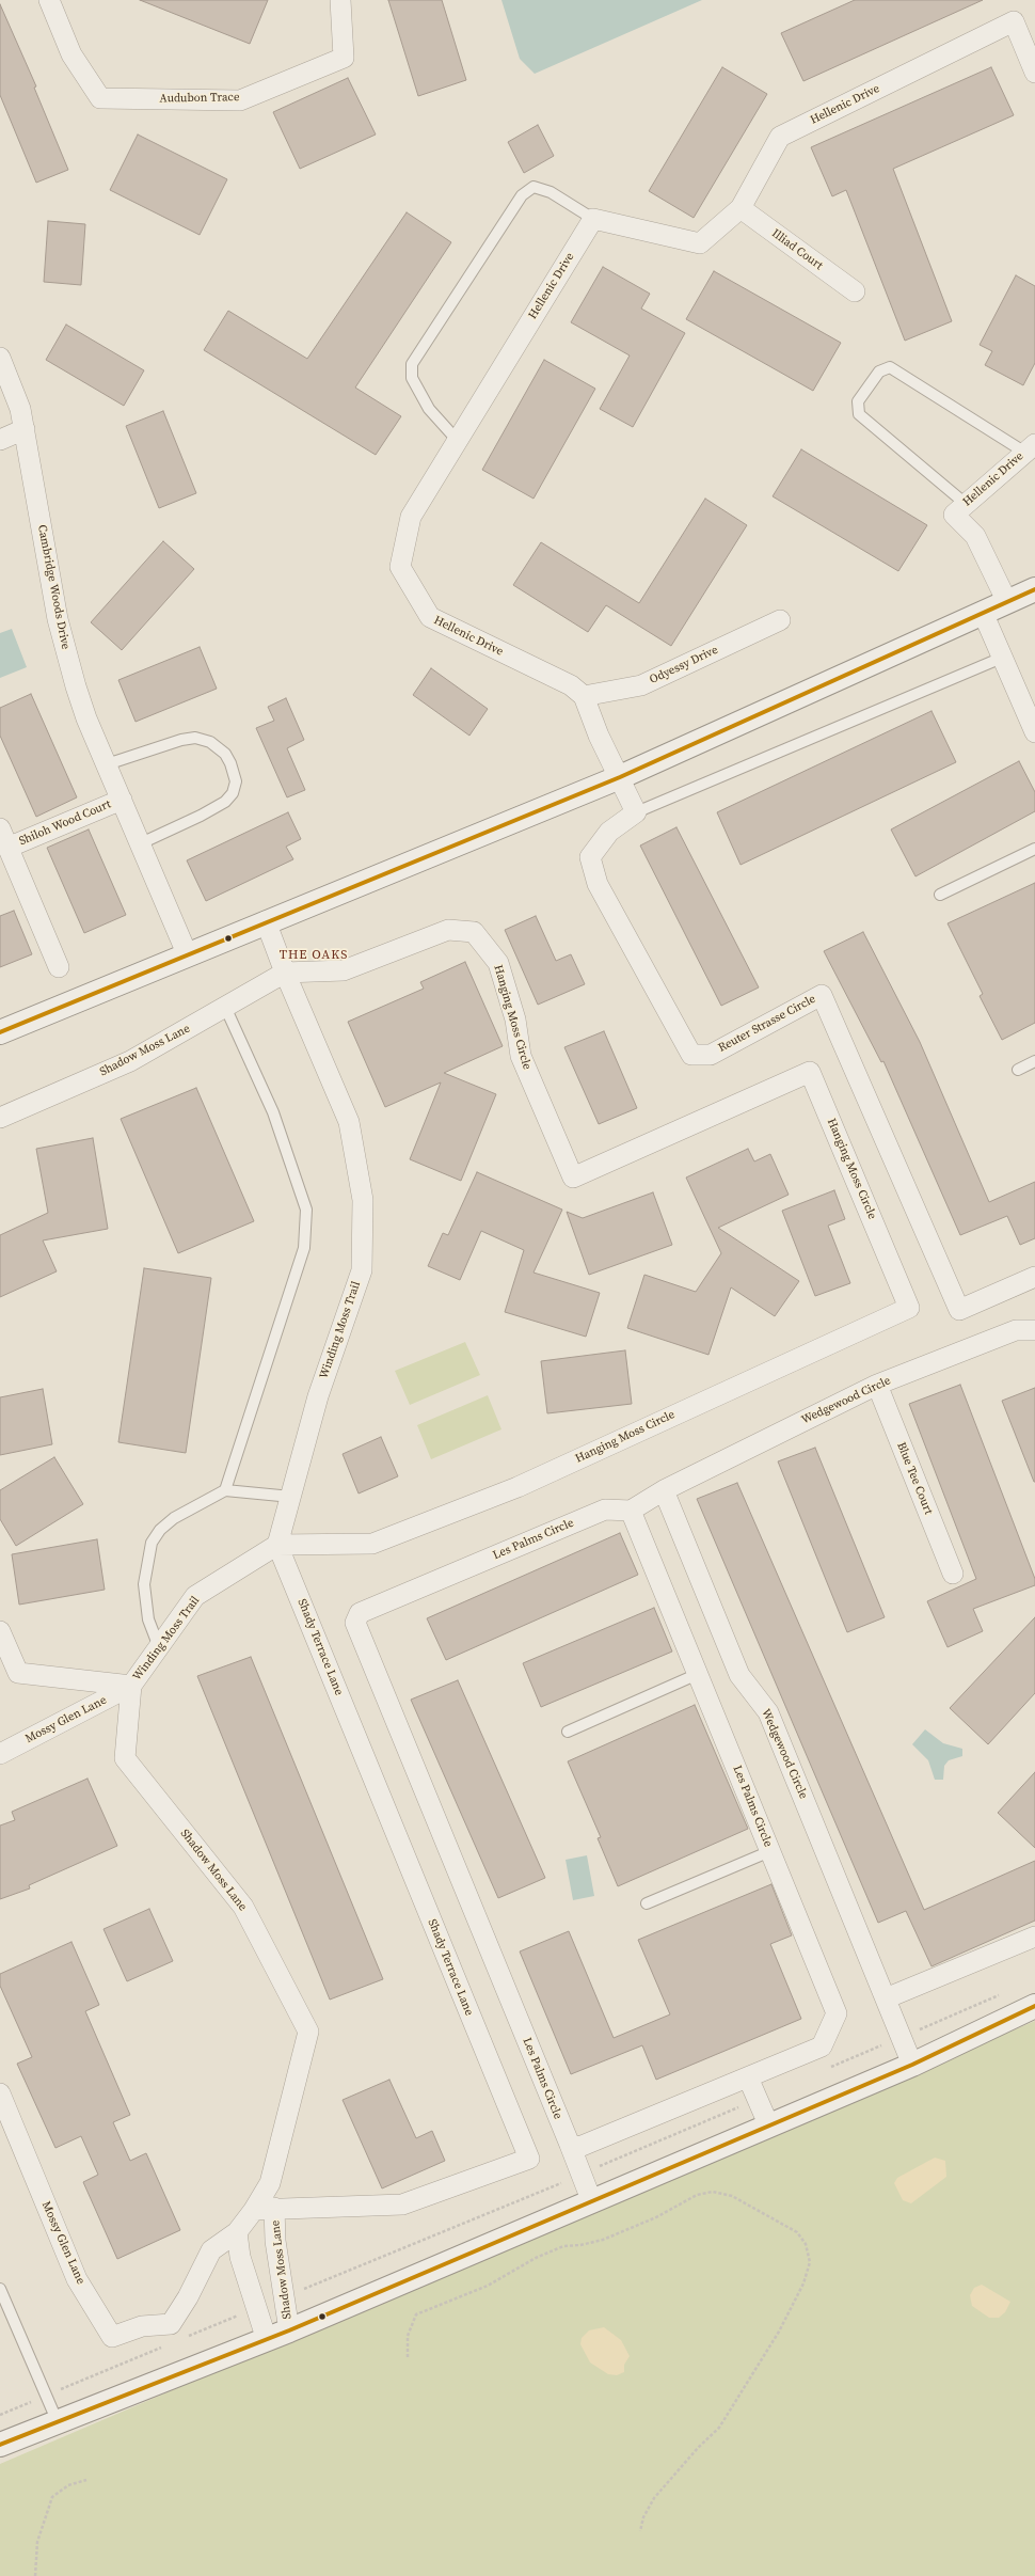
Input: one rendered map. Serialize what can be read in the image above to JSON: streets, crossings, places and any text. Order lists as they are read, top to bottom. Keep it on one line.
{"streets":{"street":["Audubon Trace","Hellenic Drive","Illiad Court","Cambridge Woods Drive","Odyessy Drive","Shiloh Wood Court","Hanging Moss Circle","Reuter Strasse Circle","Shadow Moss Lane","Winding Moss Trail","Wedgewood Circle","Blue Tee Court","Les Palms Circle","Shady Terrace Lane","Mossy Glen Lane"]},"crossings":[["Hellenic Drive","Illiad Court"],["Hellenic Drive","Odyessy Drive"],["Cambridge Woods Drive","Shiloh Wood Court"],["Hanging Moss Circle","Shadow Moss Lane"],["Hanging Moss Circle","Winding Moss Trail"],["Hanging Moss Circle","Shady Terrace Lane"],["Shadow Moss Lane","Winding Moss Trail"],["Shadow Moss Lane","Shady Terrace Lane"],["Shadow Moss Lane","Mossy Glen Lane"],["Winding Moss Trail","Shady Terrace Lane"],["Winding Moss Trail","Mossy Glen Lane"],["Wedgewood Circle","Blue Tee Court"],["Wedgewood Circle","Les Palms Circle"]],"districts":["THE OAKS"]}
